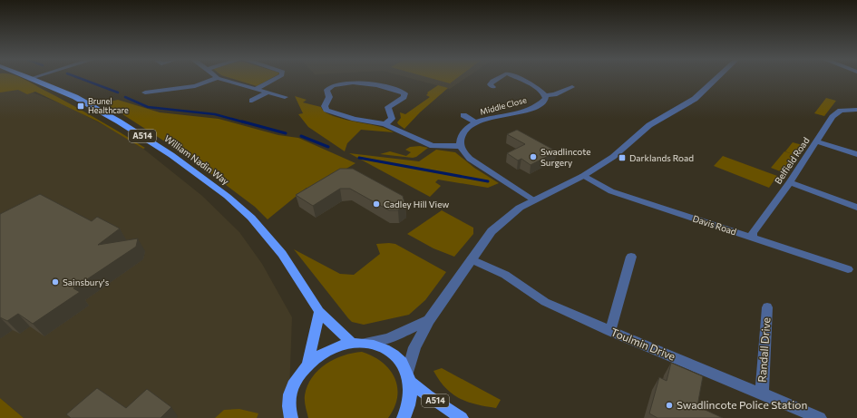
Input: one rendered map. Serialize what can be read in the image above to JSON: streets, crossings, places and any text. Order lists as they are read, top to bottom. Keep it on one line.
{"streets":{"main road":["A514","William Nadin Way"],"street":["Middle Close","Belfield Road","Davis Road","Toulmin Drive","Randall Drive"]},"crossings":[["Belfield Road","Davis Road"],["Toulmin Drive","Randall Drive"]],"places":{"transit":["Brunel Healthcare","Darklands Road"],"other":["Swadlincote Surgery","Cadley Hill View","Sainsbury's","Swadlincote Police Station"]}}
